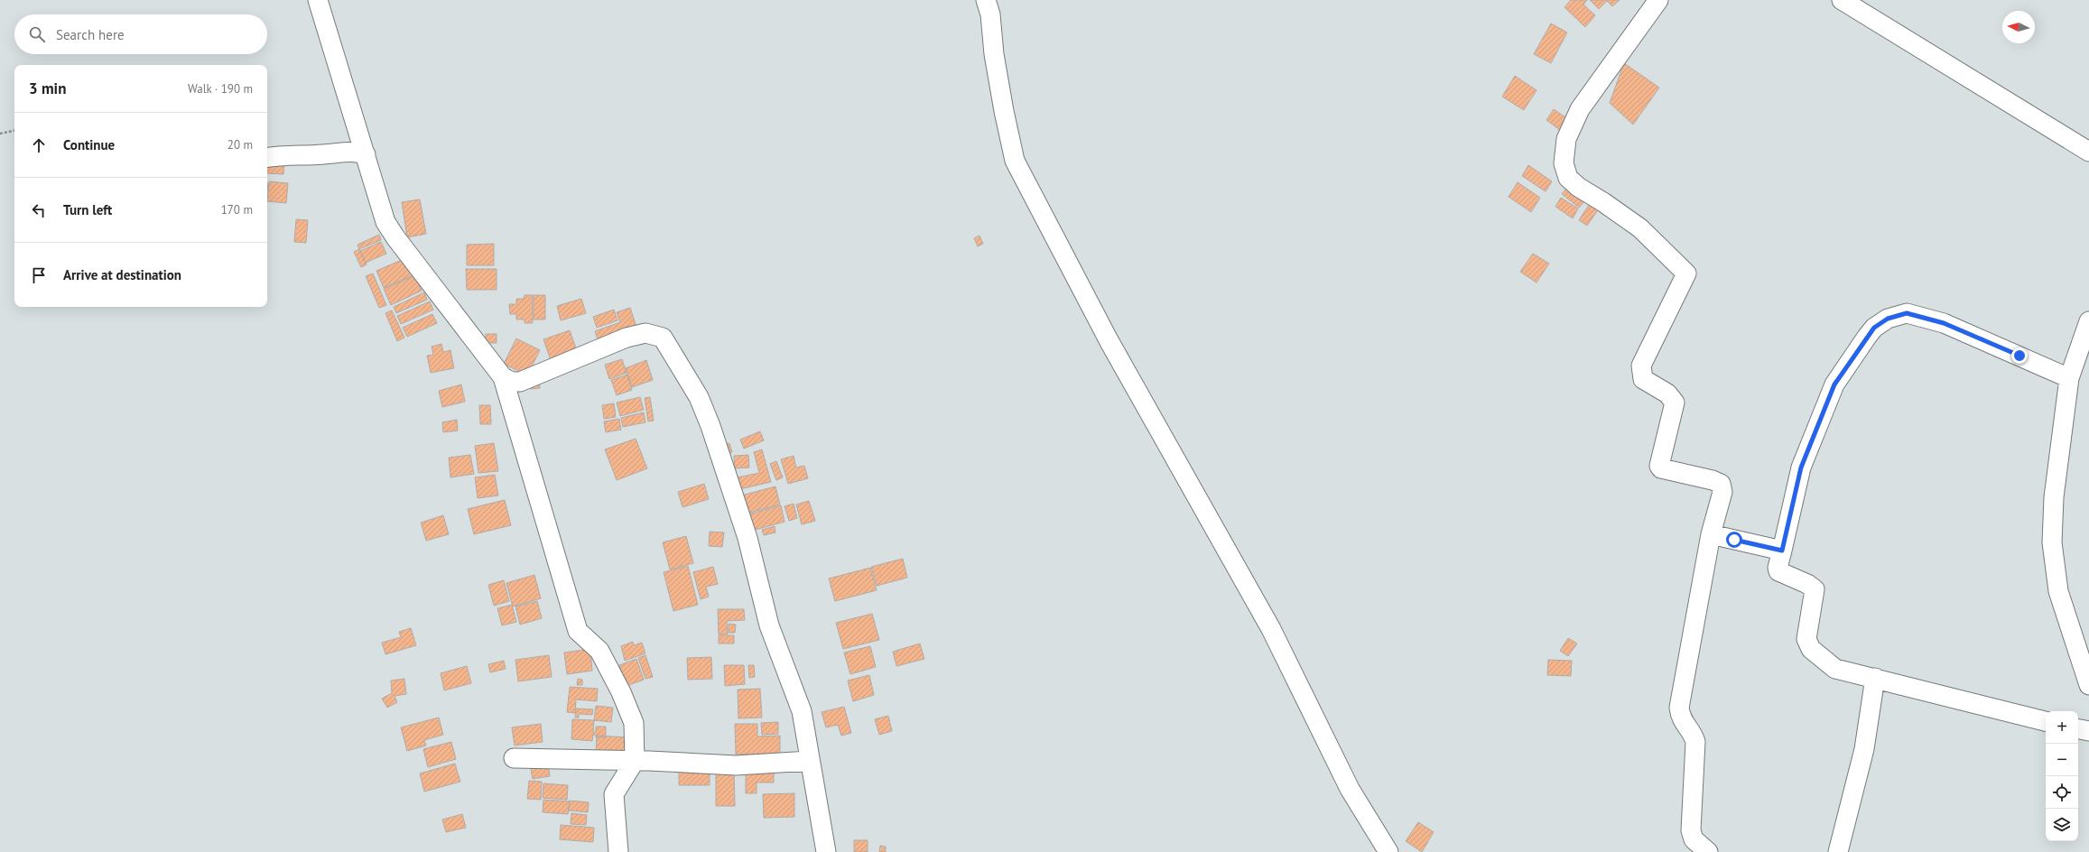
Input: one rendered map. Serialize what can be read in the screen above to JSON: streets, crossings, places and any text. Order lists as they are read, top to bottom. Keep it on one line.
{"north":"left","page":{"search":"Search here","heading":["3 min","Walk · 190 m"],"list":[["Continue","20 m"],["Turn left","170 m"],"Arrive at destination"],"map_buttons":["+","−"]}}
